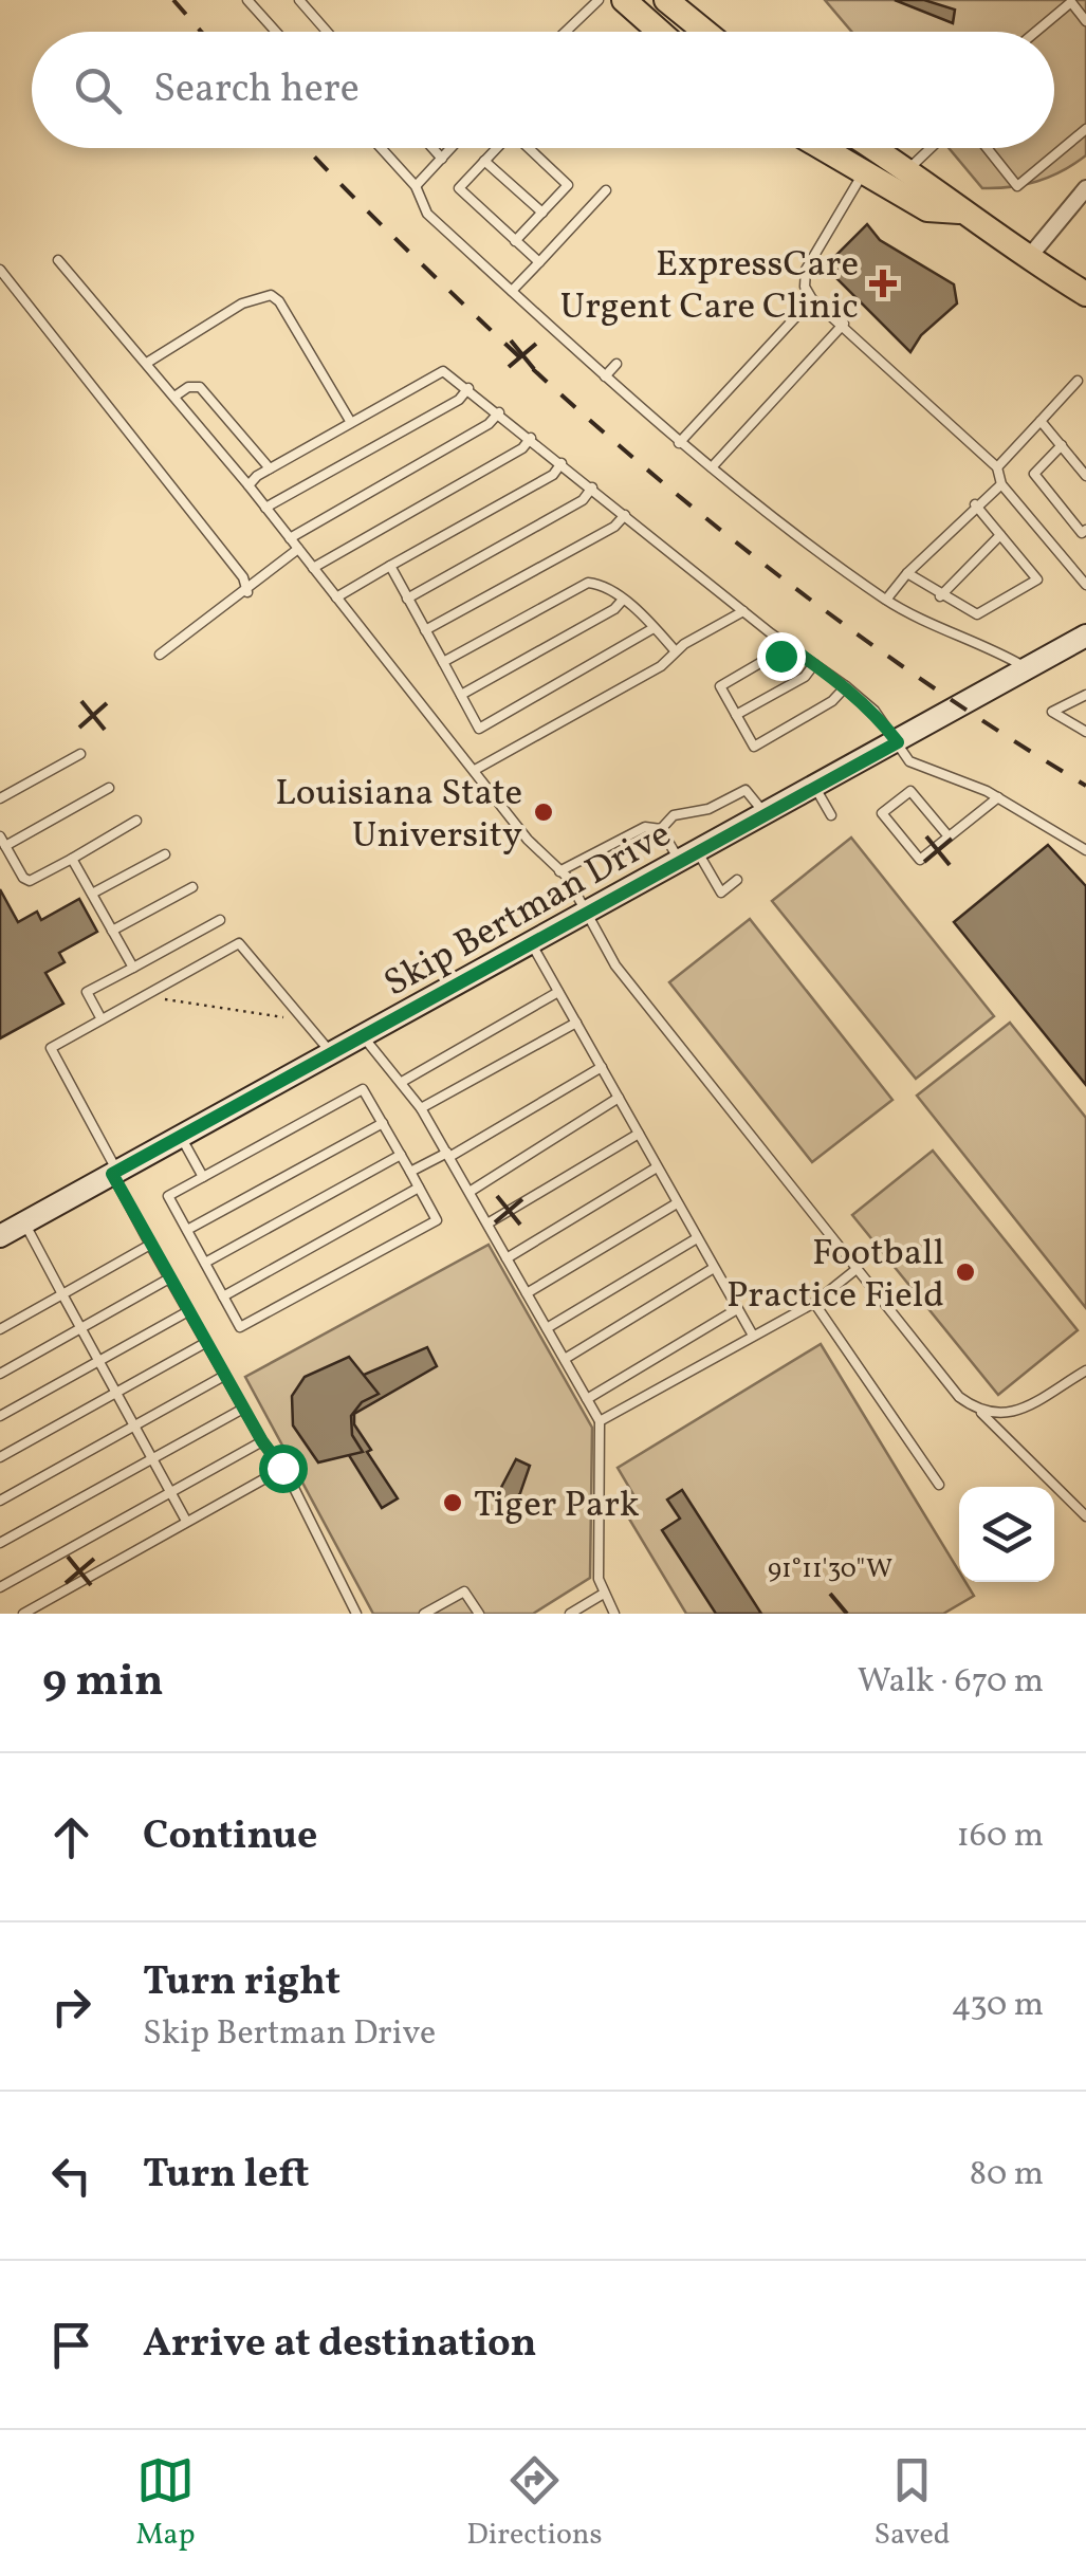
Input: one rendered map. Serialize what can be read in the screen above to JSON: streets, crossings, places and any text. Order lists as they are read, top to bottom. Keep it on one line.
{"streets":{"street":["Skip Bertman Drive"]},"places":{"health":["ExpressCare Urgent Care Clinic"],"other":["Louisiana State University","Football Practice Field","Tiger Park"]},"page":{"search":"Search here","heading":["9 min","Walk · 670 m"],"list":[["Continue","160 m"],["Turn right","Skip Bertman Drive","430 m"],["Turn left","80 m"],"Arrive at destination"],"nav":["Map","Directions","Saved"]},"coordinates":["91°11'30\"W"]}
